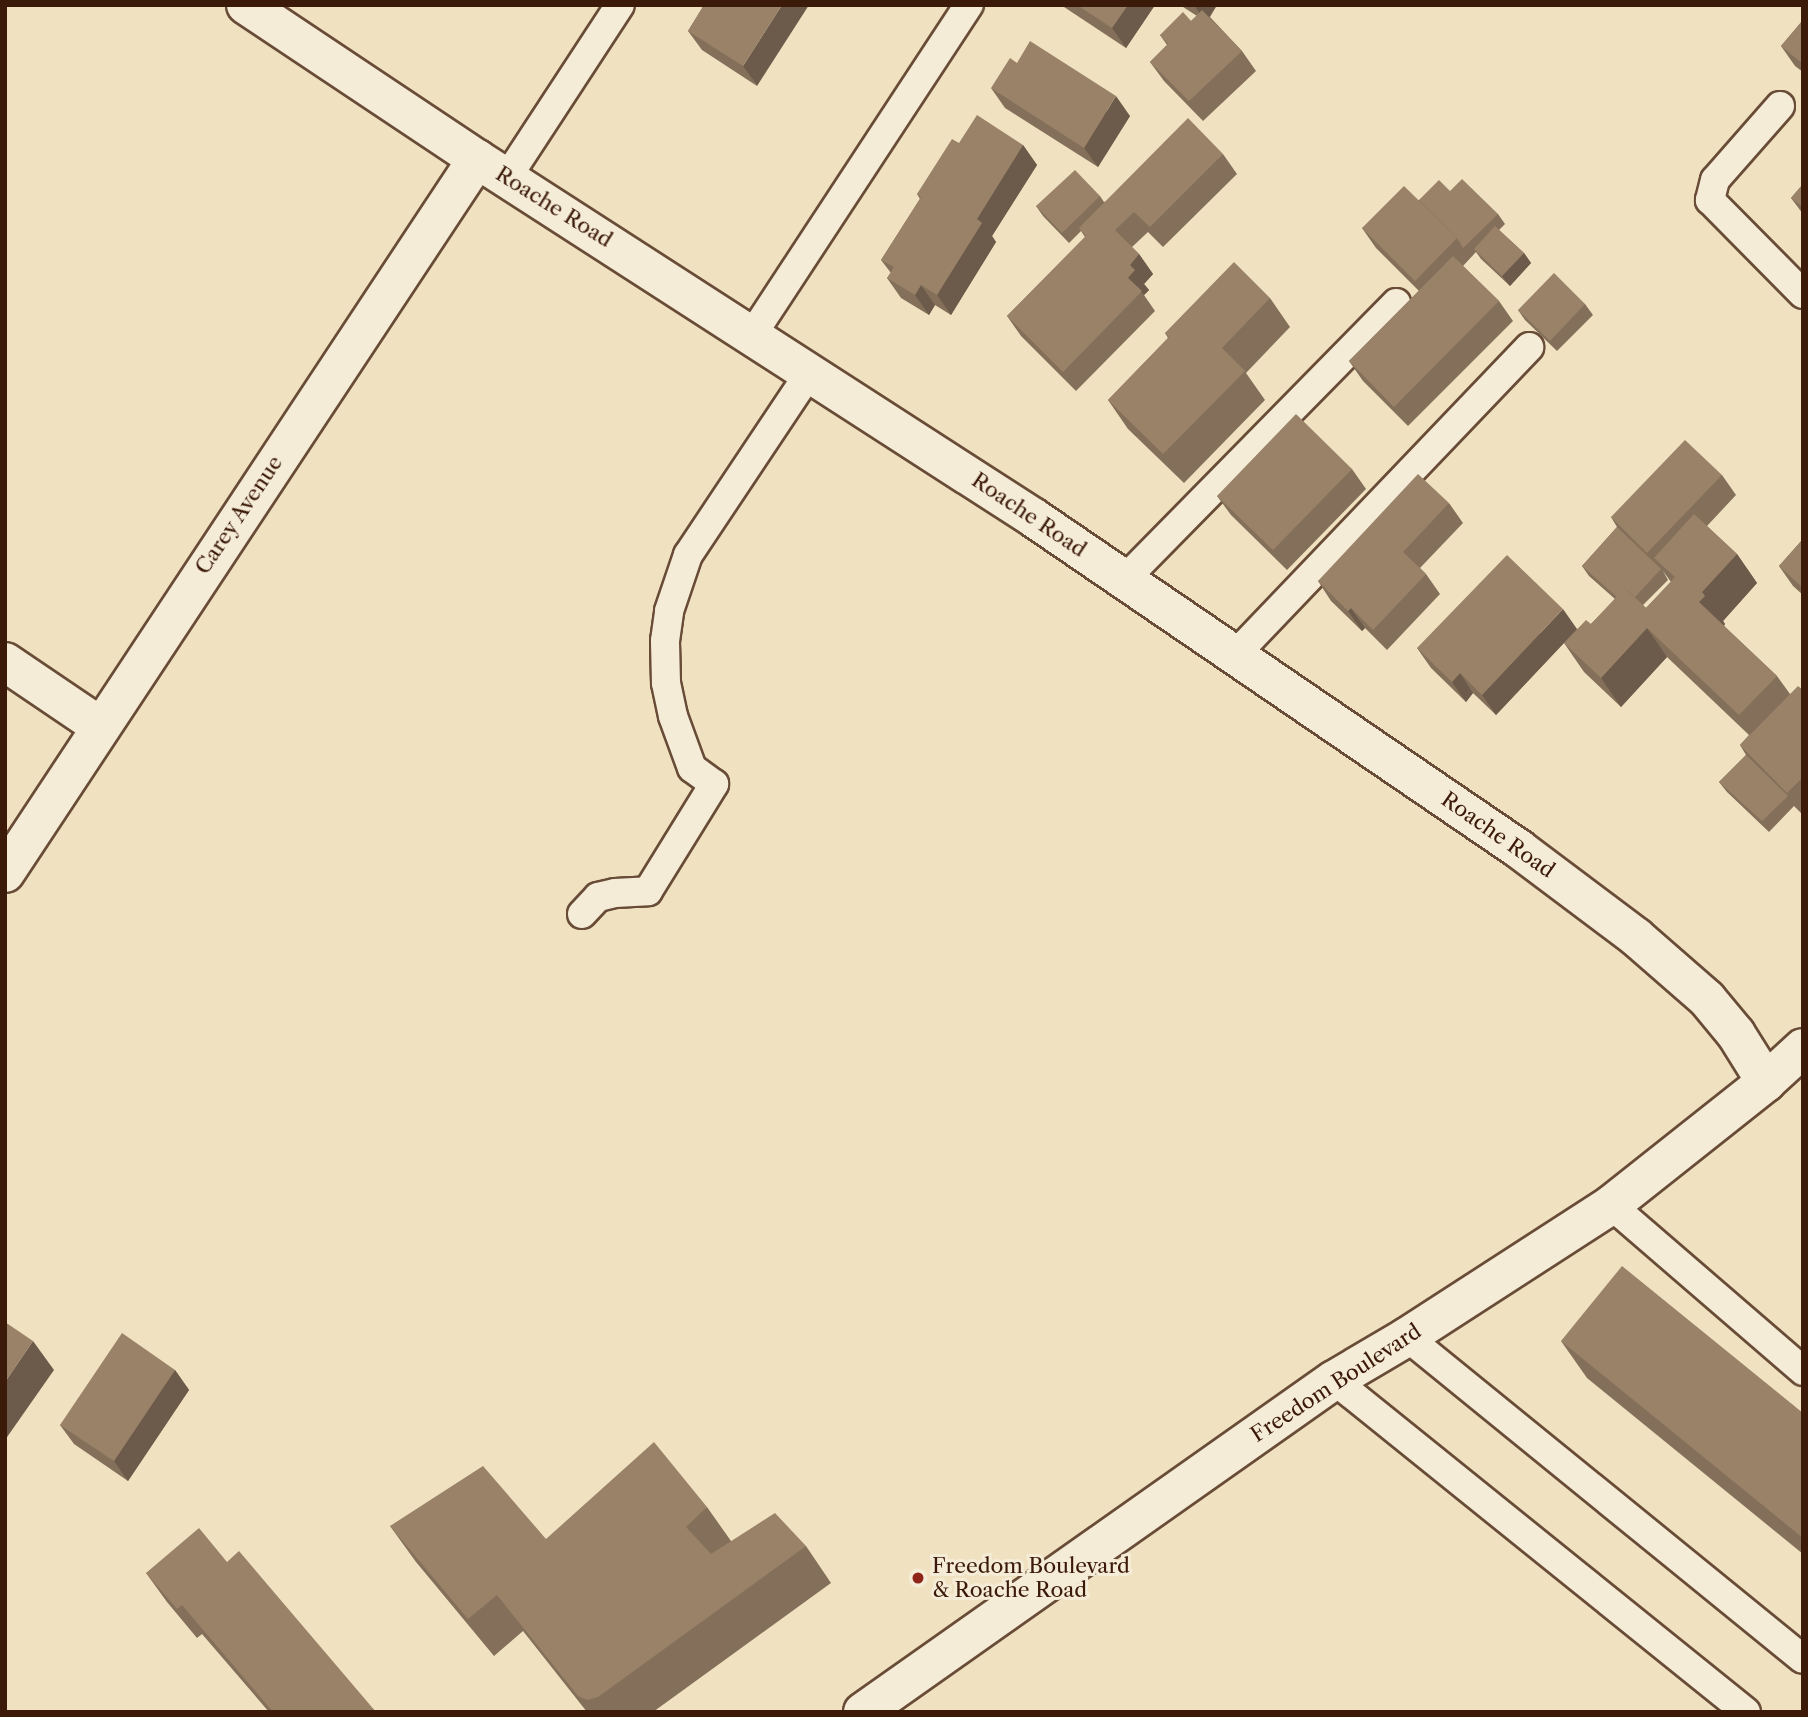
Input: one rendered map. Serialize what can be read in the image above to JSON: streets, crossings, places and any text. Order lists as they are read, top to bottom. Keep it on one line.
{"streets":{"street":["Roache Road","Carey Avenue","Freedom Boulevard"]},"crossings":[["Roache Road","Carey Avenue"],["Roache Road","Freedom Boulevard"]],"places":["Freedom Boulevard & Roache Road"]}
